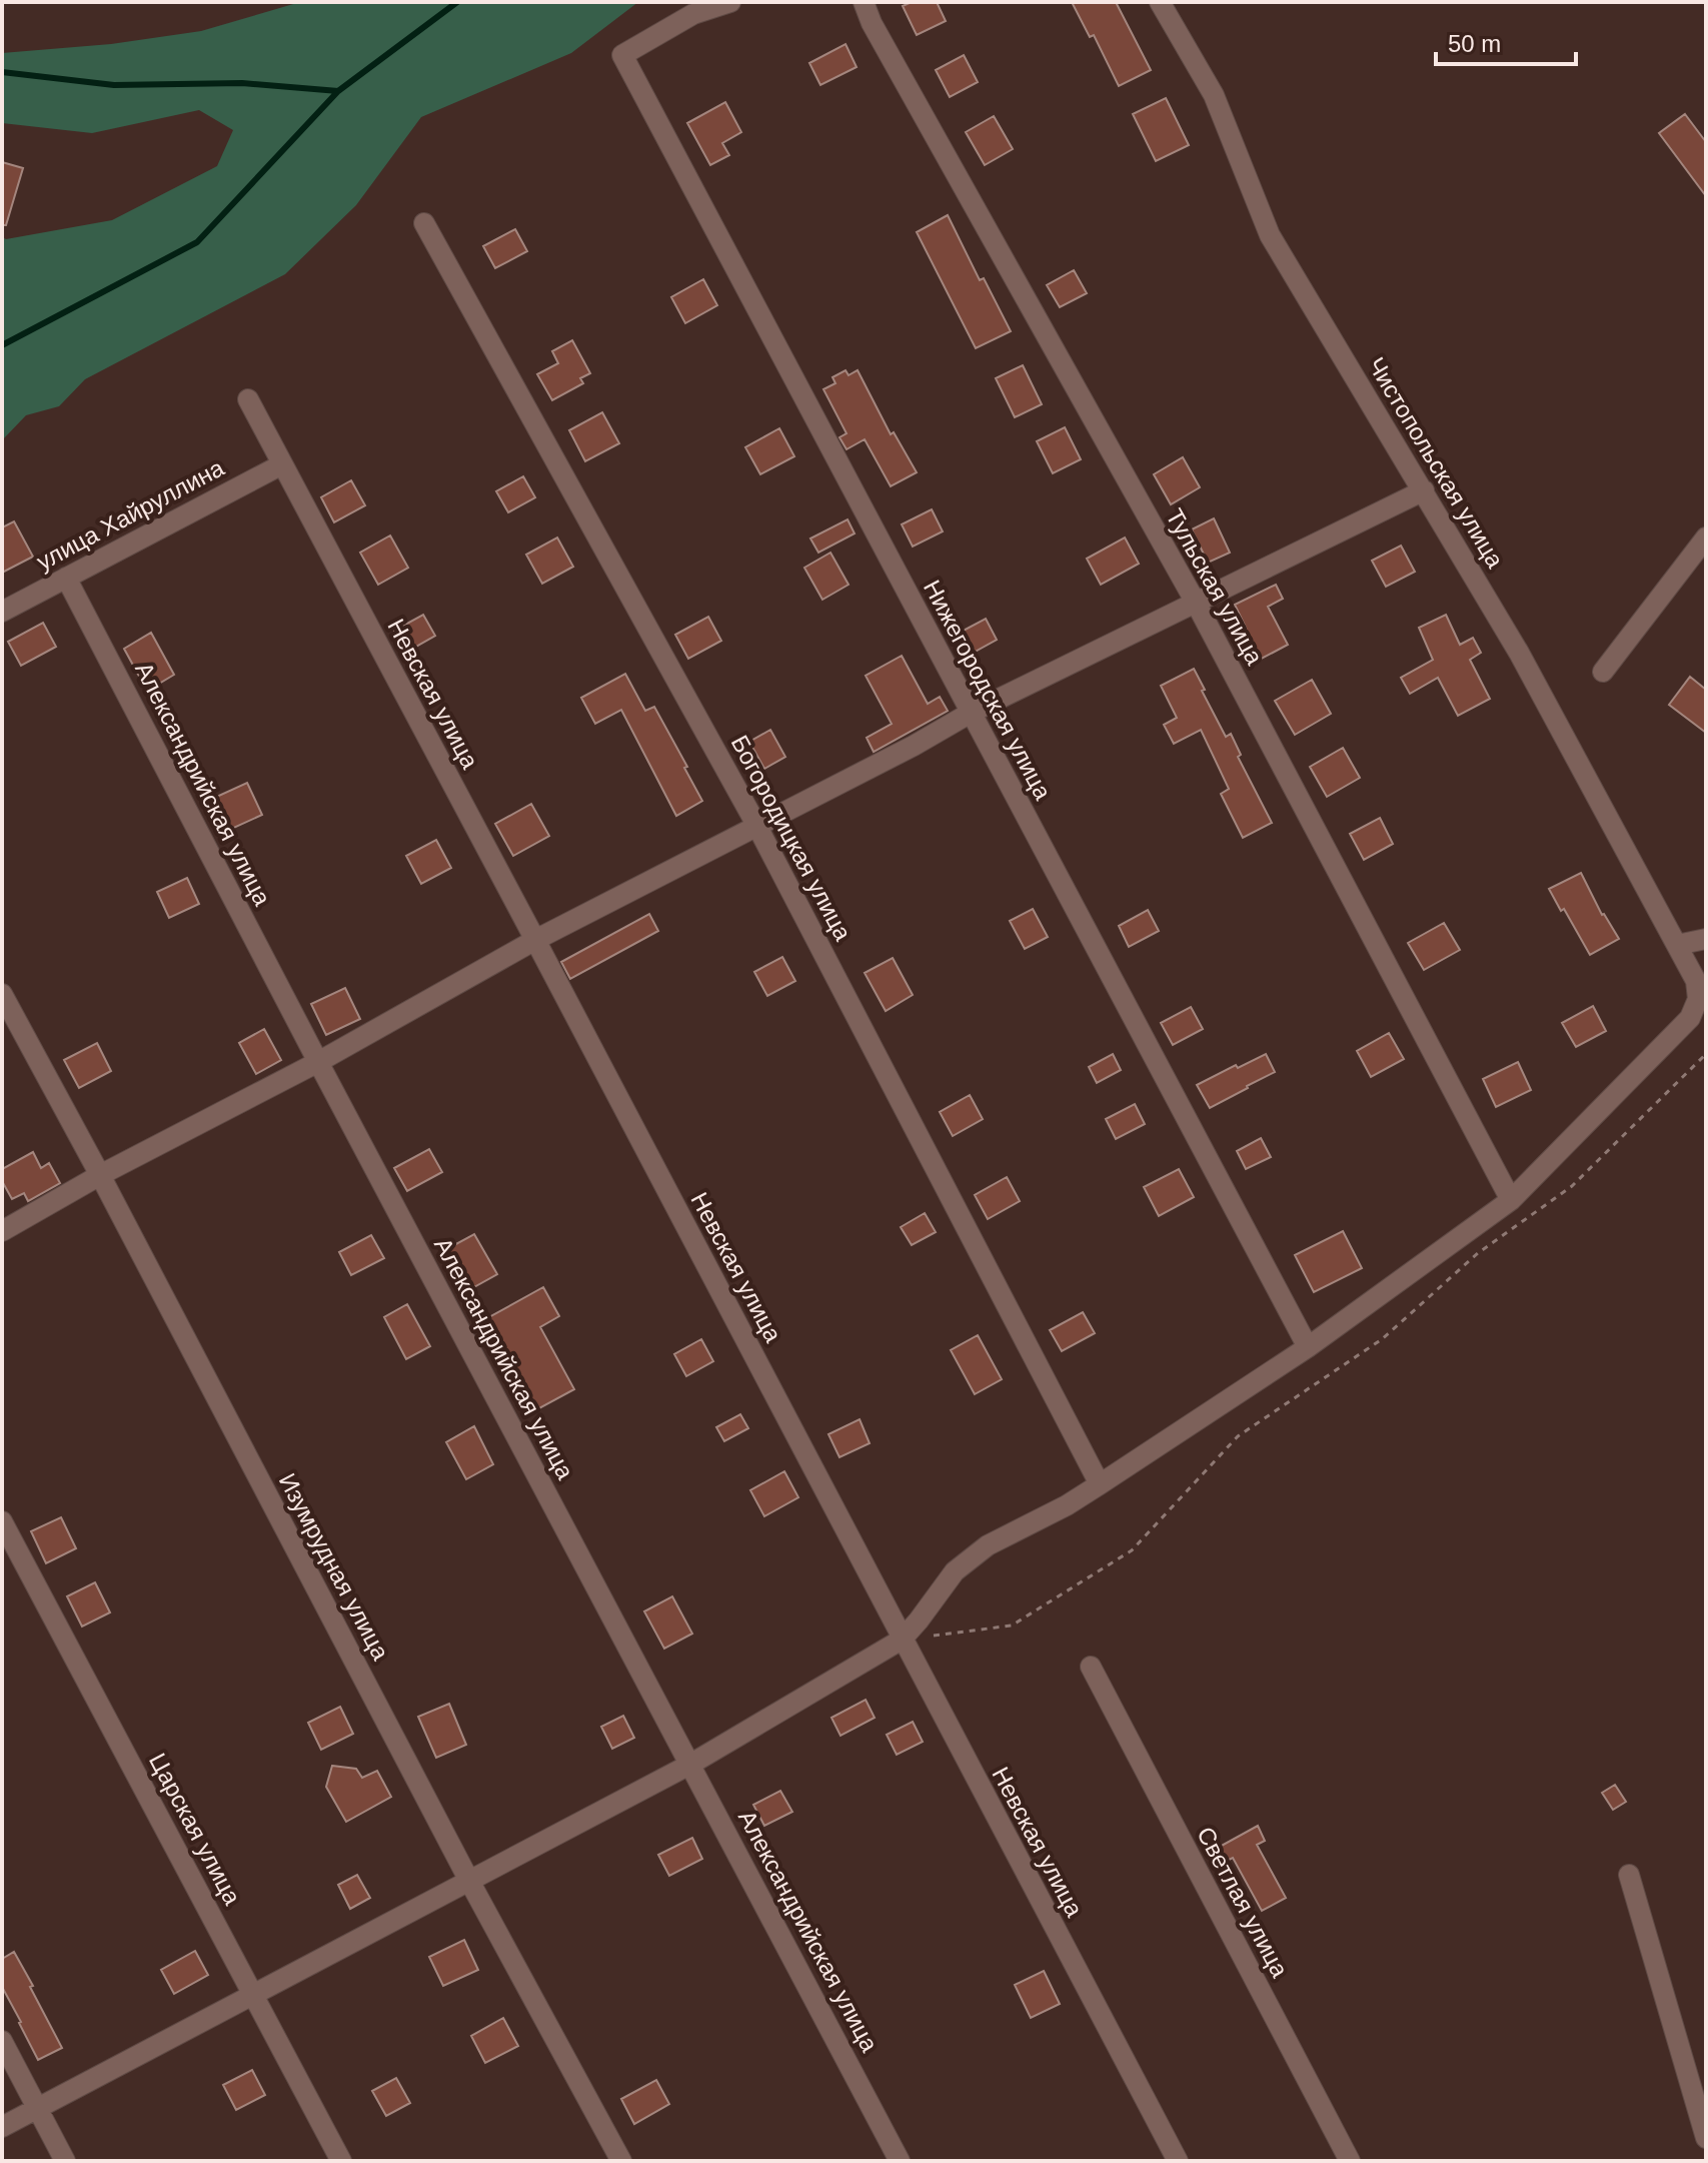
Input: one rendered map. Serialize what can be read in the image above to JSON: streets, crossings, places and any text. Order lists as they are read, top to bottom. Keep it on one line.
{"streets":{"street":["Чистопольская улица","улица Хайруллина","Тульская улица","Нижегородская улица","Невская улица","Александрийская улица","Богородицкая улица","Изумрудная улица","Царская улица","Светлая улица"]},"crossings":[["Чистопольская улица","Тульская улица"],["Чистопольская улица","Нижегородская улица"],["Чистопольская улица","Невская улица"],["Чистопольская улица","Александрийская улица"],["Чистопольская улица","Богородицкая улица"],["Чистопольская улица","Изумрудная улица"],["Чистопольская улица","Царская улица"],["улица Хайруллина","Невская улица"],["улица Хайруллина","Александрийская улица"]],"scale_bar":"50 m"}
